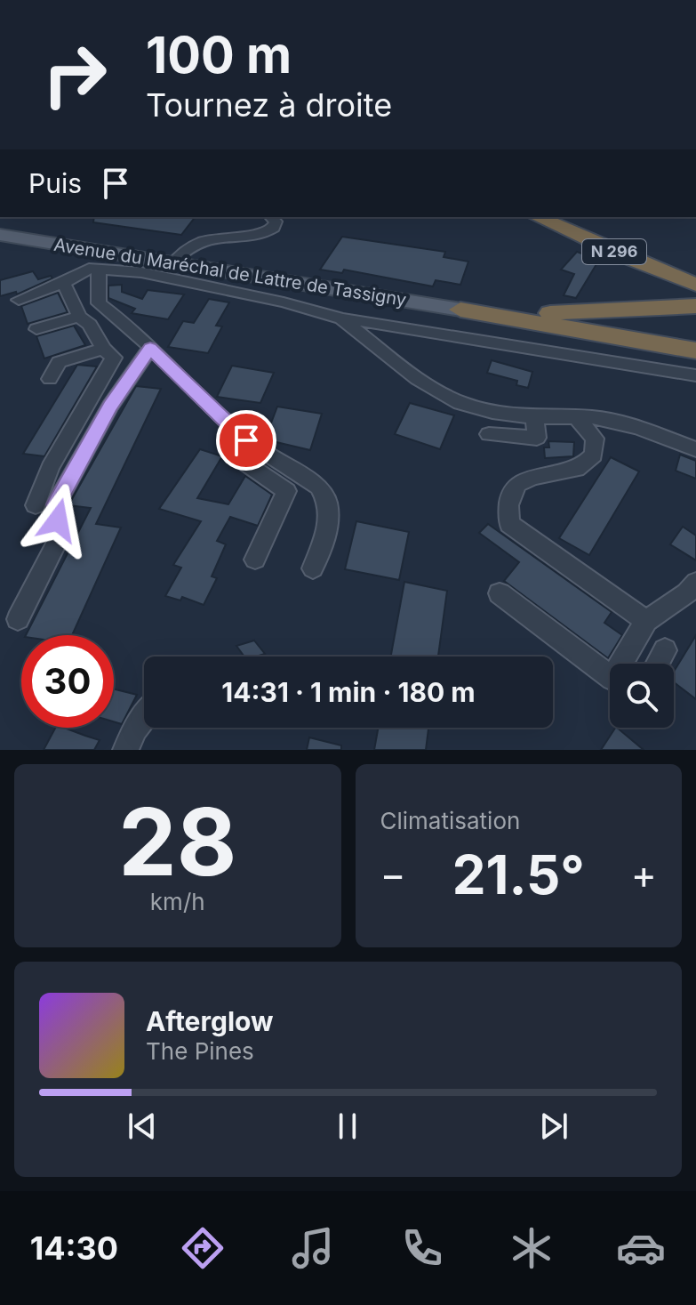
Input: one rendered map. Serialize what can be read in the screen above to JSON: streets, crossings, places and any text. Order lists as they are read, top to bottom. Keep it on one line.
{"streets":{"highway":["N 296"],"main road":["Avenue du Maréchal de Lattre de Tassigny"]},"page":{"turn":["100 m","Tournez à droite"],"then":"Puis","limit":"30","trip":"14:31 · 1 min · 180 m","tile":[["28","km/h"],"Climatisation"],"heat":["−","21.5°","+"],"song":["Afterglow","The Pines"],"tabs":"14:30"}}
